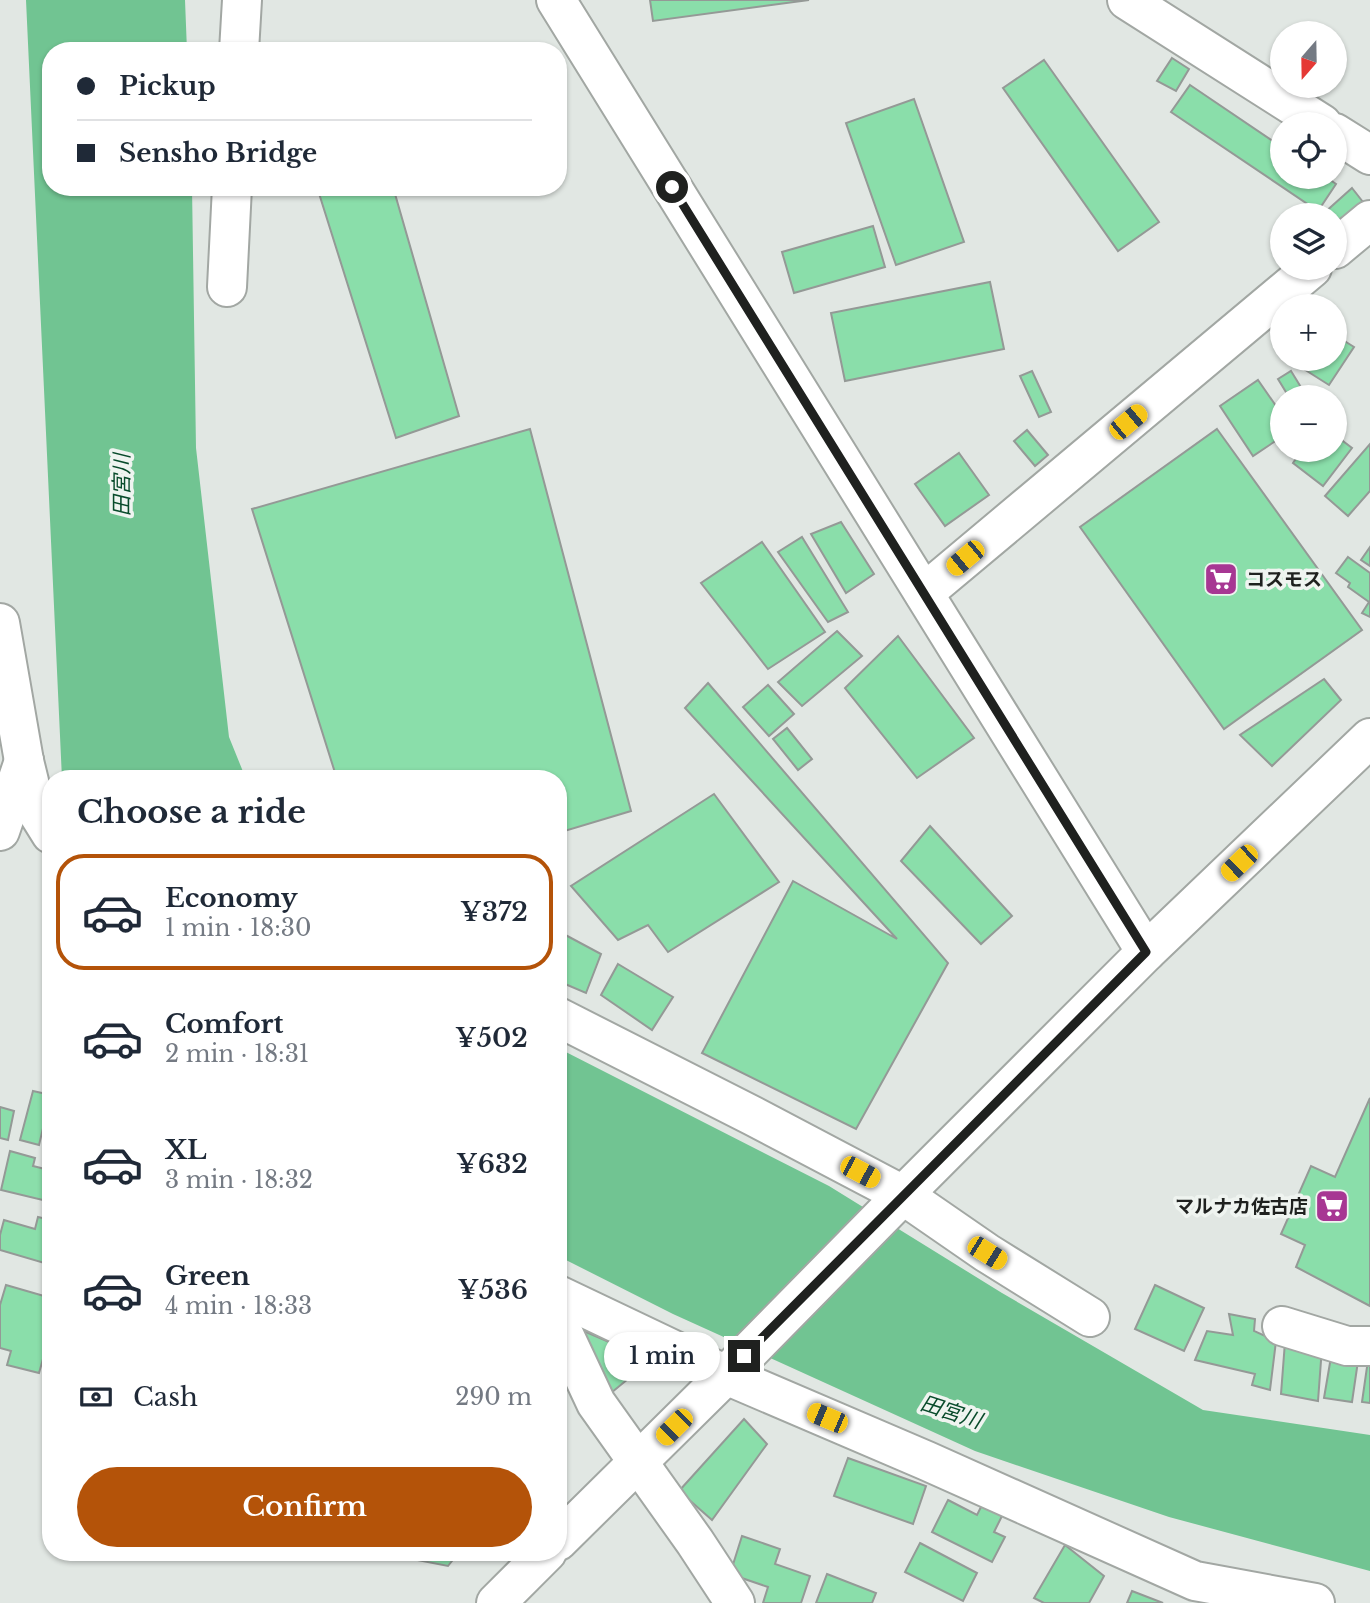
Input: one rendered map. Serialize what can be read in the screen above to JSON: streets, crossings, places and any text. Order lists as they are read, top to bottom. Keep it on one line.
{"water":["田宮川"],"places":{"supermarket":["コスモス","マルナカ佐古店"]},"north":"bottom","page":{"map_buttons":["+","−"],"banner":["Pickup","Sensho Bridge"],"heading":"Choose a ride","list":[{"name":"Economy","note":"1 min · 18:30","value":"¥372"},{"name":"Comfort","note":"2 min · 18:31","value":"¥502"},{"name":"XL","note":"3 min · 18:32","value":"¥632"},{"name":"Green","note":"4 min · 18:33","value":"¥536"}],"bubble":"1 min","pay":["Cash","290 m"],"buttons":"Confirm"}}
